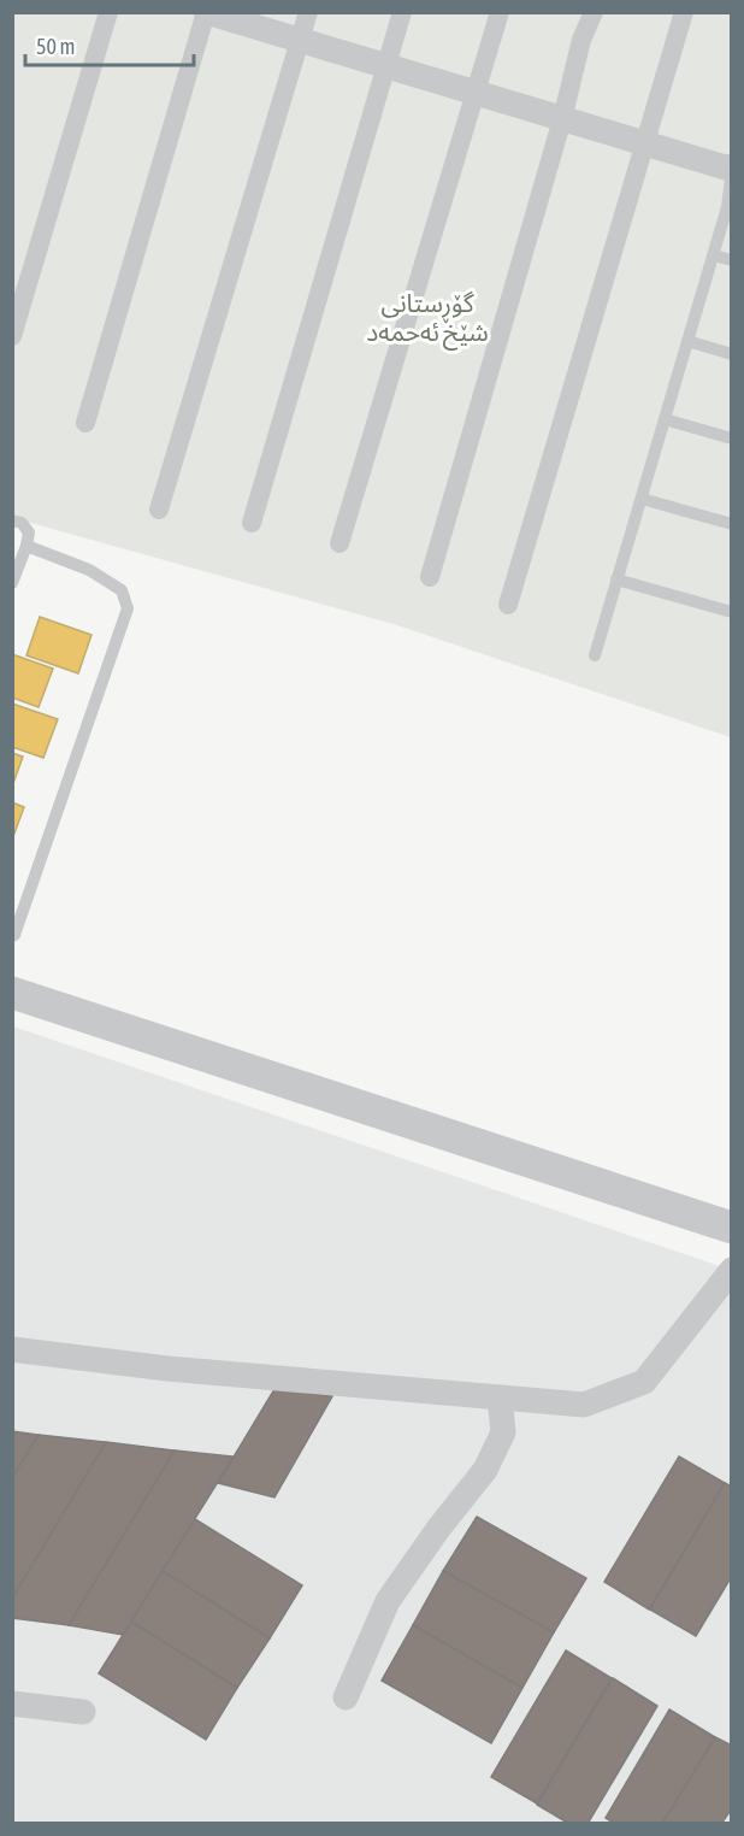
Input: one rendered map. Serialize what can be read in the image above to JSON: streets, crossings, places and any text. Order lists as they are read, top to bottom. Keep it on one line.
{"parks":["گۆڕستانی شێخ ئەحمەد"],"scale_bar":"50 m"}
